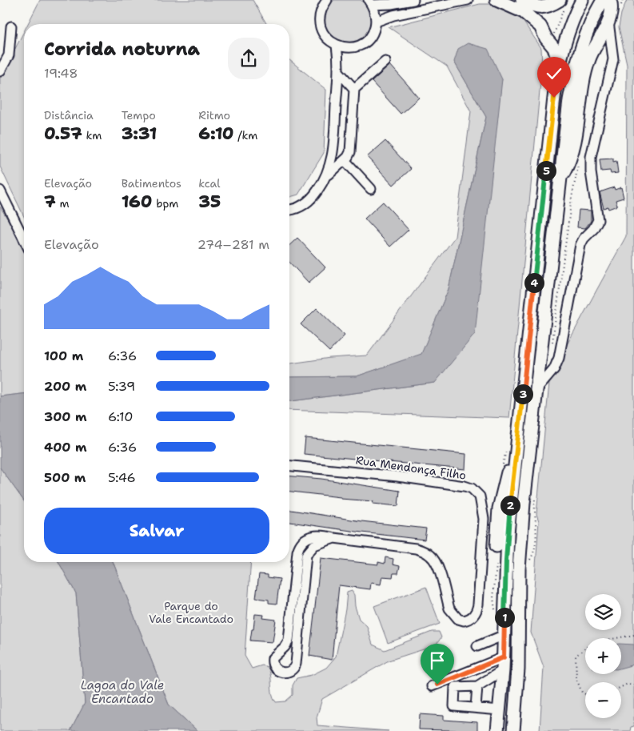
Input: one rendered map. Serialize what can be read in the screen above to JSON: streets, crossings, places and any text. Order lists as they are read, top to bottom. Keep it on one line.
{"streets":{"street":["Rua Mendonça Filho"]},"water":["Lagoa do Vale Encantado"],"parks":["Parque do Vale Encantado"],"page":{"heading":["Corrida noturna","19:48"],"stats":[["Distância","0.57 km"],["Tempo","3:31"],["Ritmo","6:10 /km"],["Elevação","7 m"],["Batimentos","160 bpm"],["kcal","35"]],"pins":["5","4","3","2","1"],"chart":["Elevação","274–281 m"],"list":[{"name":"100 m","note":"6:36"},{"name":"200 m","note":"5:39"},{"name":"300 m","note":"6:10"},{"name":"400 m","note":"6:36"},{"name":"500 m","note":"5:46"}],"buttons":"Salvar","map_buttons":["+","−"]}}
